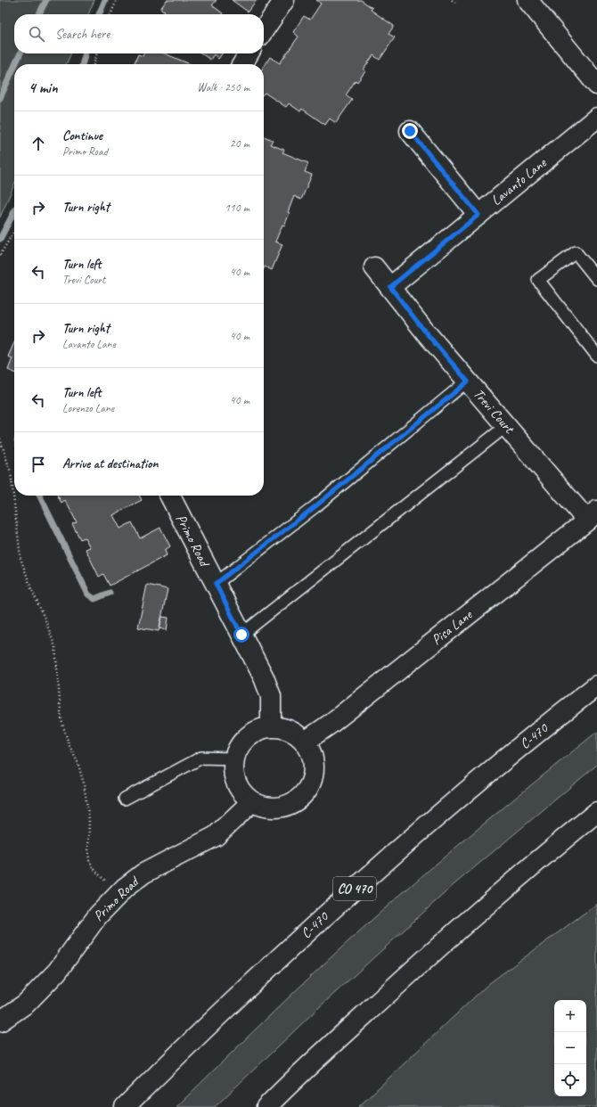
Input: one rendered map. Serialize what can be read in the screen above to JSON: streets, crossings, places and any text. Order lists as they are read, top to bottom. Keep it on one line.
{"streets":{"main road":["Lavanto Lane","Trevi Court","Primo Road","Pisa Lane","C-470","CO 470"]},"crossings":[["Lavanto Lane","Trevi Court"],["Trevi Court","Pisa Lane"],["Primo Road","Pisa Lane"]],"page":{"search":"Search here","heading":["4 min","Walk · 250 m"],"list":[["Continue","Primo Road","20 m"],["Turn right","110 m"],["Turn left","Trevi Court","40 m"],["Turn right","Lavanto Lane","40 m"],["Turn left","Lorenzo Lane","40 m"],"Arrive at destination"],"map_buttons":["+","−"]}}
